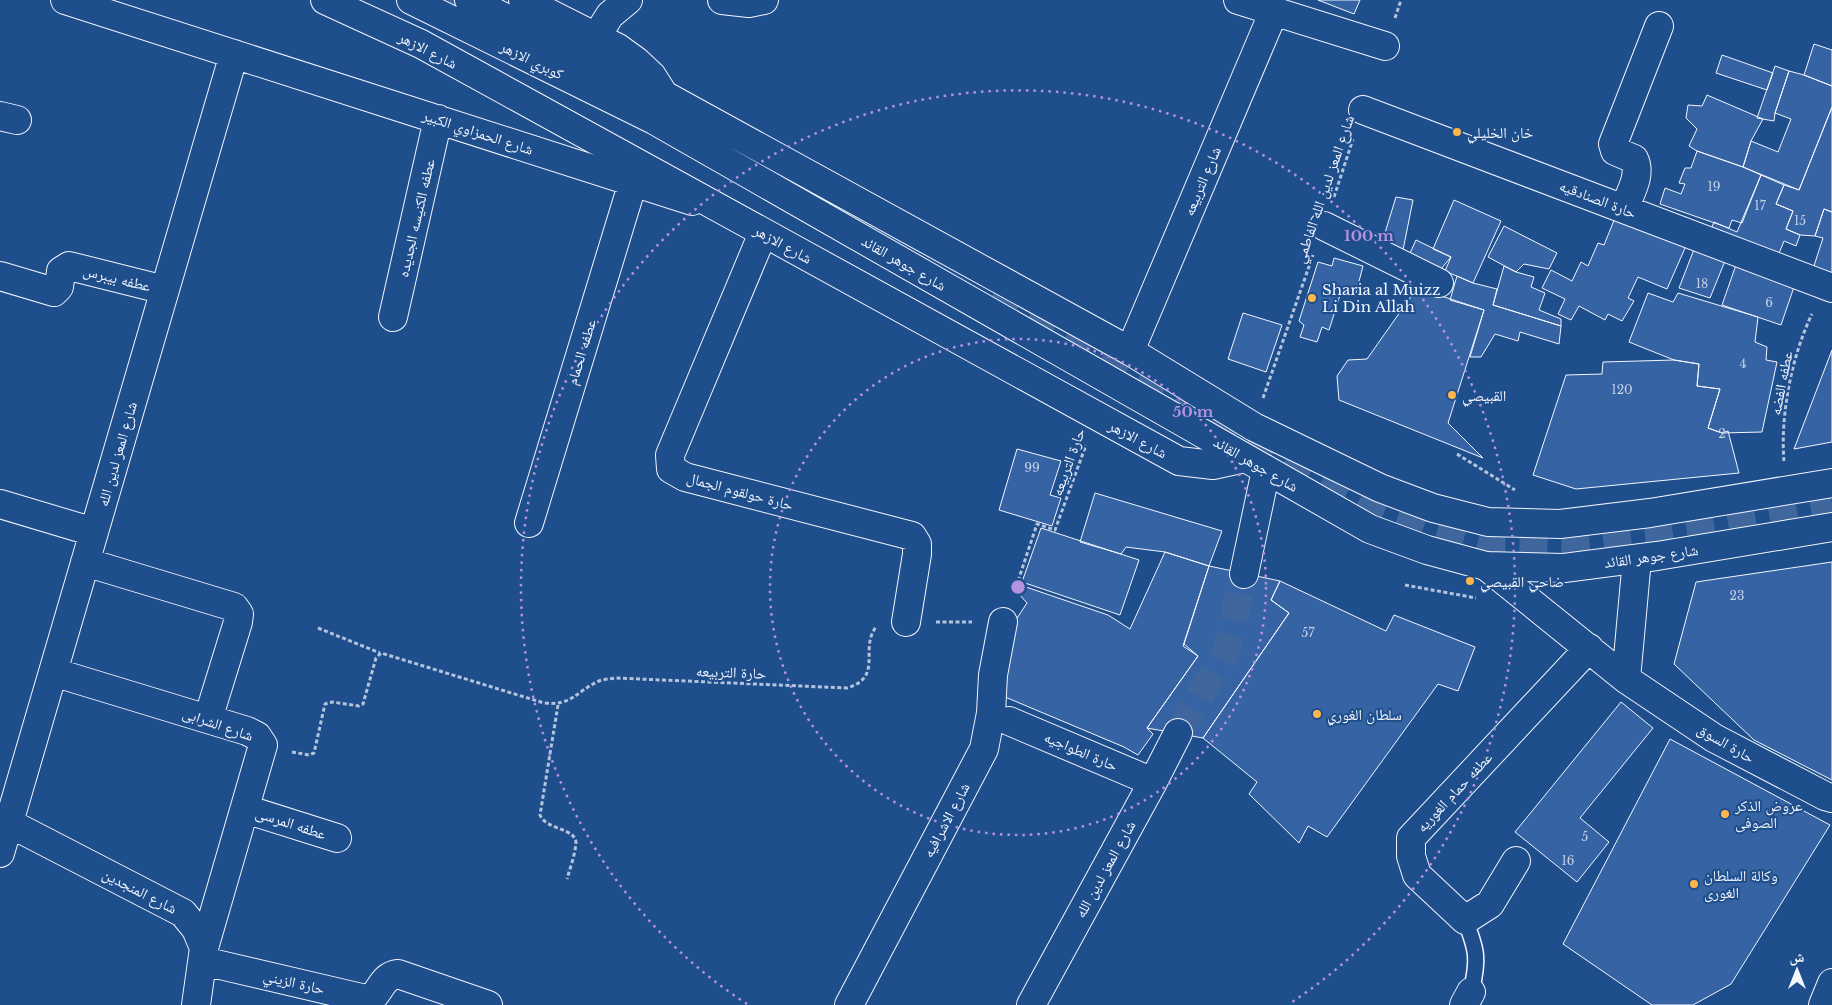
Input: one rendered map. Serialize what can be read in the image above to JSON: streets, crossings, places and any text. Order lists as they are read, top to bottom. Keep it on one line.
{"streets":{"street":["شارع الازهر","كوبري الازهر","شارع الحمزاوي الكبير","شارع التربيعه","حارة الصنادقيه","عطفه الكنيسه الجديده","شارع جوهر القائد","عطفه بيبرس","عطفه الحمام","شارع المعز لدين الله","حارة حولقوم الجمال","شارع الشرابى","حارة السوق","حارة الطواجيه","عطفه حمام الغوريه","شارع الاشرافيه","عطفه المرسى","شارع المنجدين","حارة الزيني"],"path":["شارع المعز لدين الله الفاطمي","عطفه الفضه","حارة التربيعه"]},"crossings":[["شارع الازهر","شارع الحمزاوي الكبير"],["شارع الازهر","شارع جوهر القائد"],["شارع الازهر","حارة التربيعه"],["شارع الازهر","حارة حولقوم الجمال"],["كوبري الازهر","شارع جوهر القائد"],["شارع الحمزاوي الكبير","عطفه الكنيسه الجديده"],["شارع الحمزاوي الكبير","عطفه الحمام"],["شارع الحمزاوي الكبير","شارع المعز لدين الله"],["شارع التربيعه","شارع جوهر القائد"],["شارع المعز لدين الله الفاطمي","حارة الصنادقيه"],["حارة الصنادقيه","عطفه الفضه"],["شارع جوهر القائد","عطفه الفضه"],["شارع جوهر القائد","حارة السوق"],["عطفه بيبرس","شارع المعز لدين الله"],["شارع المعز لدين الله","شارع الشرابى"],["شارع المعز لدين الله","حارة الطواجيه"],["شارع المعز لدين الله","شارع المنجدين"],["حارة التربيعه","حارة حولقوم الجمال"],["حارة التربيعه","شارع الاشرافيه"],["شارع الشرابى","عطفه المرسى"],["شارع الشرابى","شارع المنجدين"],["شارع الشرابى","حارة الزيني"],["حارة السوق","عطفه حمام الغوريه"],["شارع المنجدين","حارة الزيني"]],"places":["خان الخليلي","Sharia al Muizz Li Din Allah","القبيصي","ضاحي القبيصي","سلطان الغوري","عروض الذكر الصوفى","وكالة السلطان الغورى"],"house_numbers":["19","17","15","18","6","4","120","2","99","23","57","5","16"],"north":"top","rings":["100 m","50 m"]}
